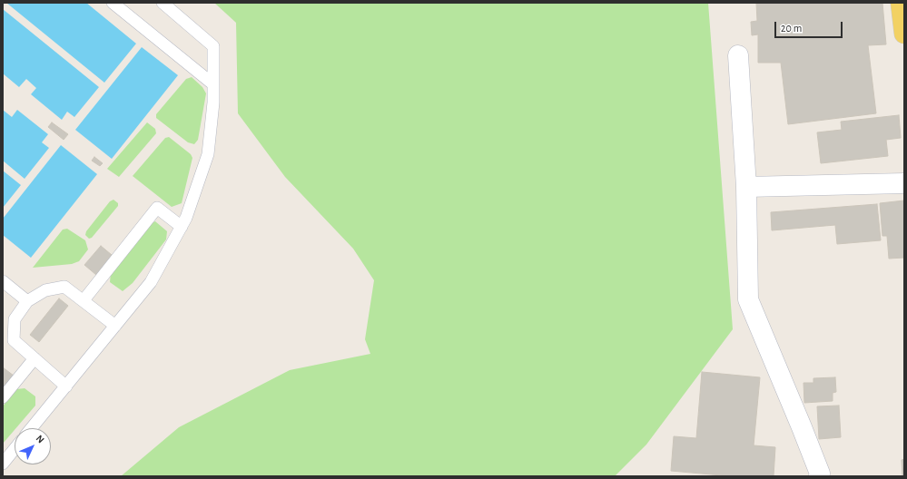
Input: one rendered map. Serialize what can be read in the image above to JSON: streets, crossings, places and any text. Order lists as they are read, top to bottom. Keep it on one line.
{"scale_bar":"20 m","north":"top right"}
